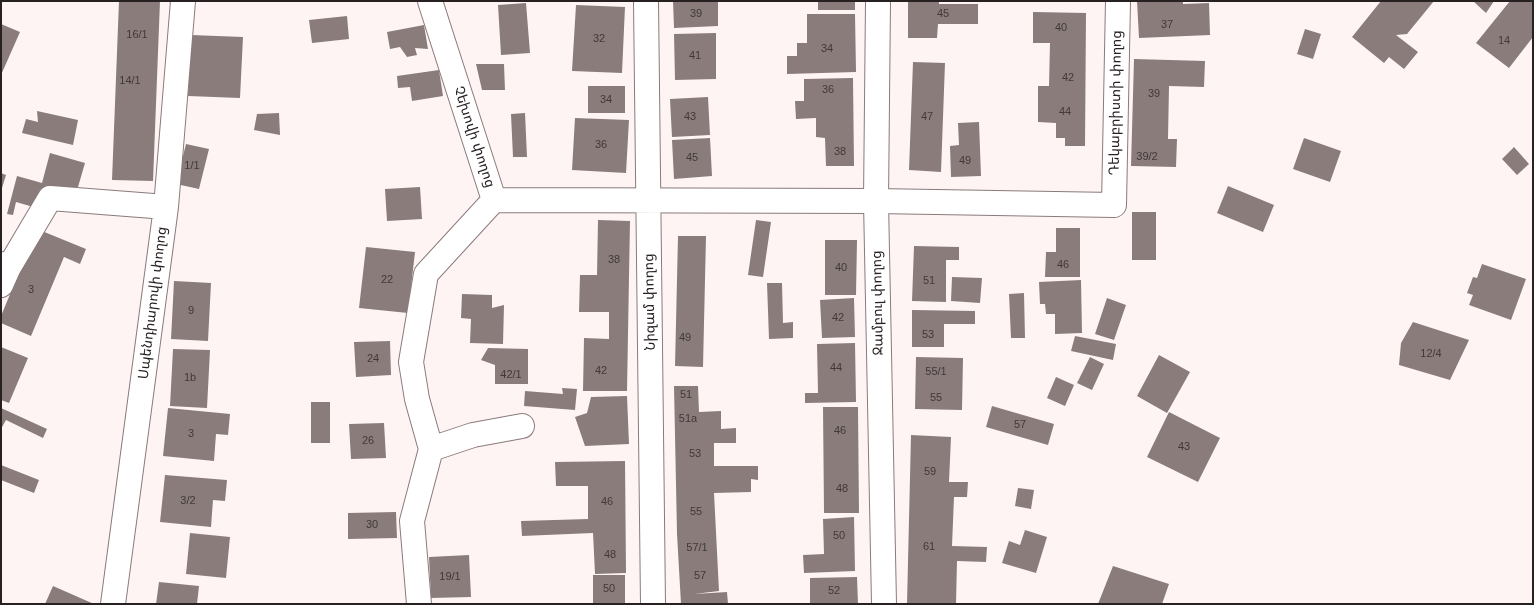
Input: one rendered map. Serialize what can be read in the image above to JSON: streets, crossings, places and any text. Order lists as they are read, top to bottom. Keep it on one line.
{"streets":{"street":["Դեկաբրիստի փողոց","Չեխովի փողոց","Նիզամ փողոց","Սպենդիարովի փողոց","Ջամբուլ փողոց"]},"crossings":[["Դեկաբրիստի փողոց","Ջամբուլ փողոց"]],"house_numbers":["39","45","37","40","16/1","32","14","34","41","42","14/1","36","39","34","44","43","47","36","38","39/2","45","49","1/1","38","46","40","22","51","3","9","42","53","49","12/4","24","44","42","55/1","42/1","1b","51","55","51a","57","46","3","26","43","53","59","48","3/2","46","55","30","50","61","57/1","48","57","19/1","50","52"]}
